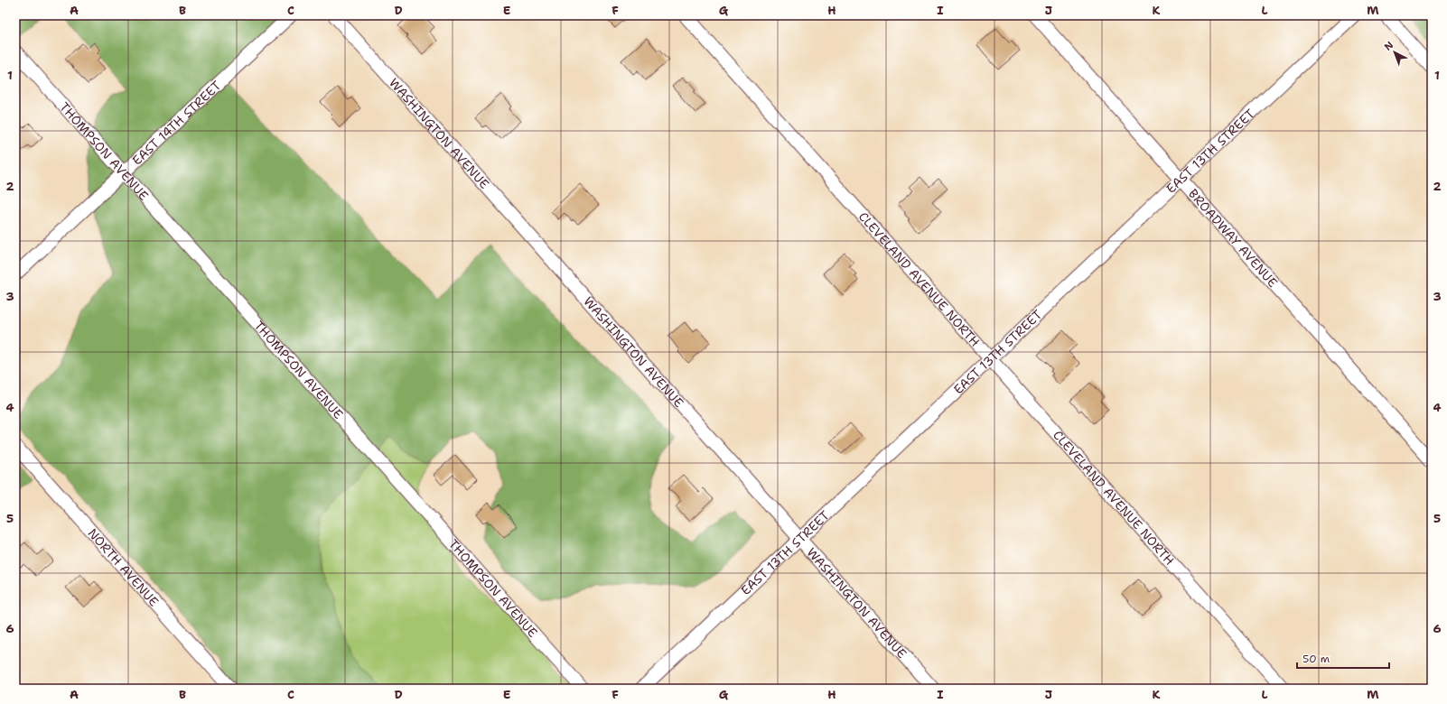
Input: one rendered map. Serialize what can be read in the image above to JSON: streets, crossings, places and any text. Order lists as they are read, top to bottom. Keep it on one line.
{"streets":{"street":["EAST 14TH STREET","WASHINGTON AVENUE","EAST 13TH STREET","THOMPSON AVENUE","BROADWAY AVENUE","CLEVELAND AVENUE NORTH","NORTH AVENUE"]},"crossings":[["EAST 14TH STREET","THOMPSON AVENUE"],["WASHINGTON AVENUE","EAST 13TH STREET"],["EAST 13TH STREET","BROADWAY AVENUE"],["EAST 13TH STREET","CLEVELAND AVENUE NORTH"]],"scale_bar":"50 m","north":"top left","grid":{"columns":["A","B","C","D","E","F","G","H","I","J","K","L","M"],"rows":["1","2","3","4","5","6"]}}
